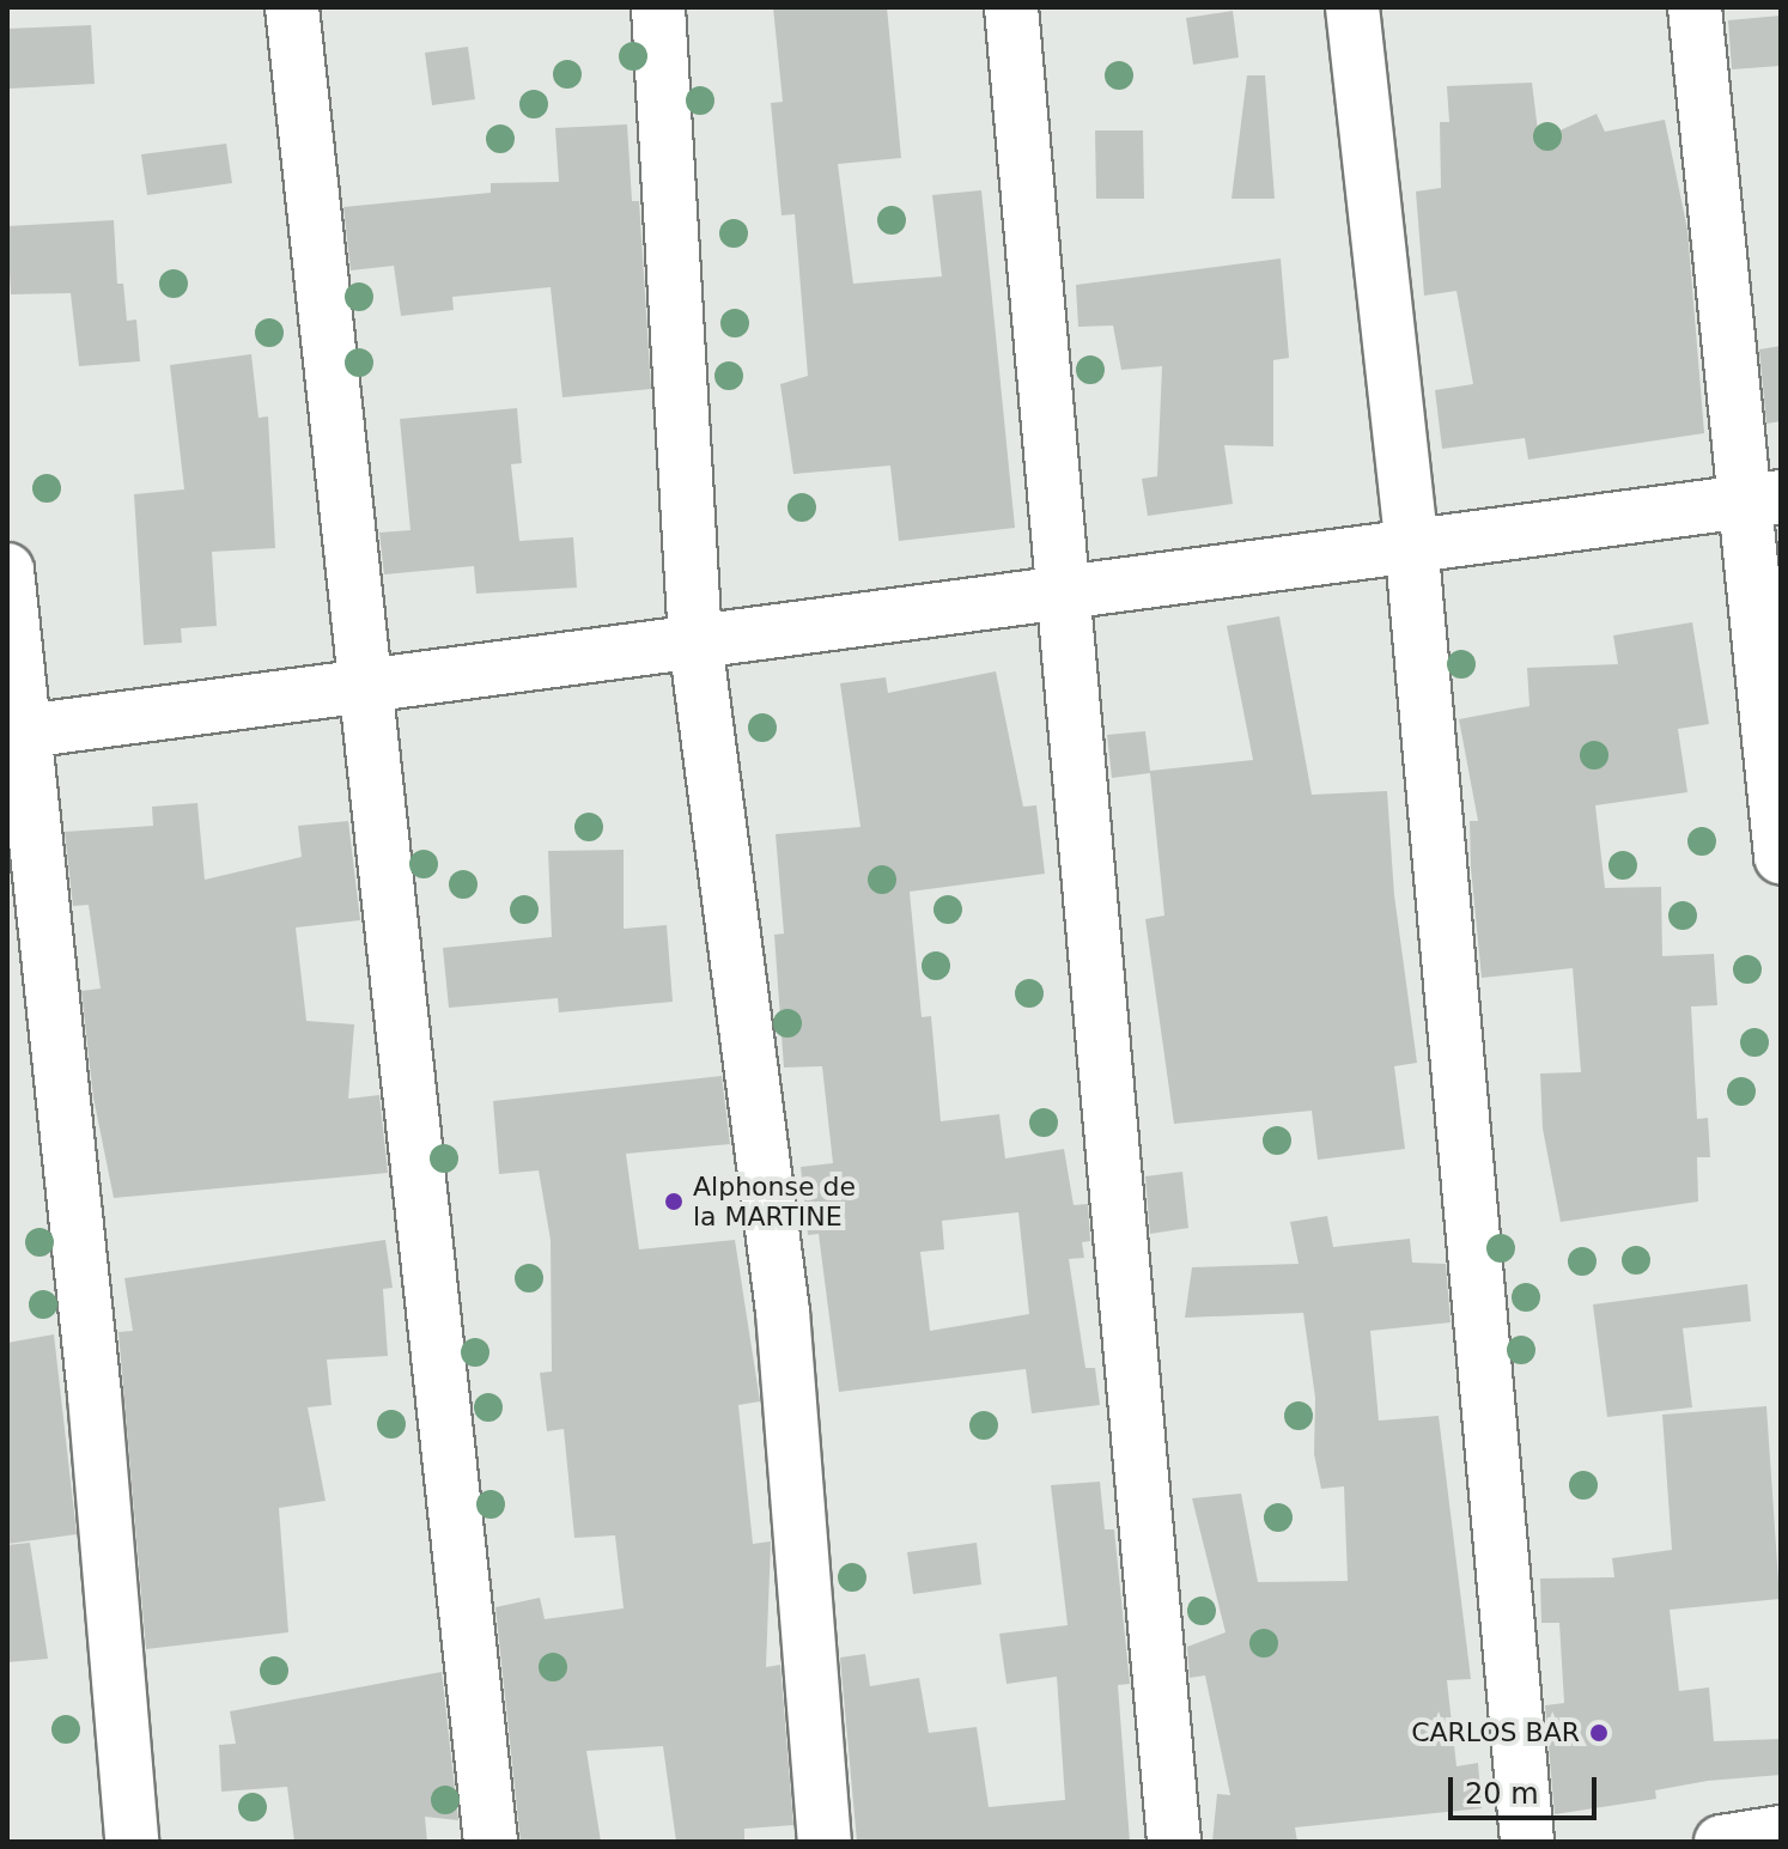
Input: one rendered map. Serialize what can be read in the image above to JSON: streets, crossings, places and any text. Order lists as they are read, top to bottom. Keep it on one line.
{"places":["Alphonse de la MARTINE","CARLOS BAR"],"scale_bar":"20 m"}
